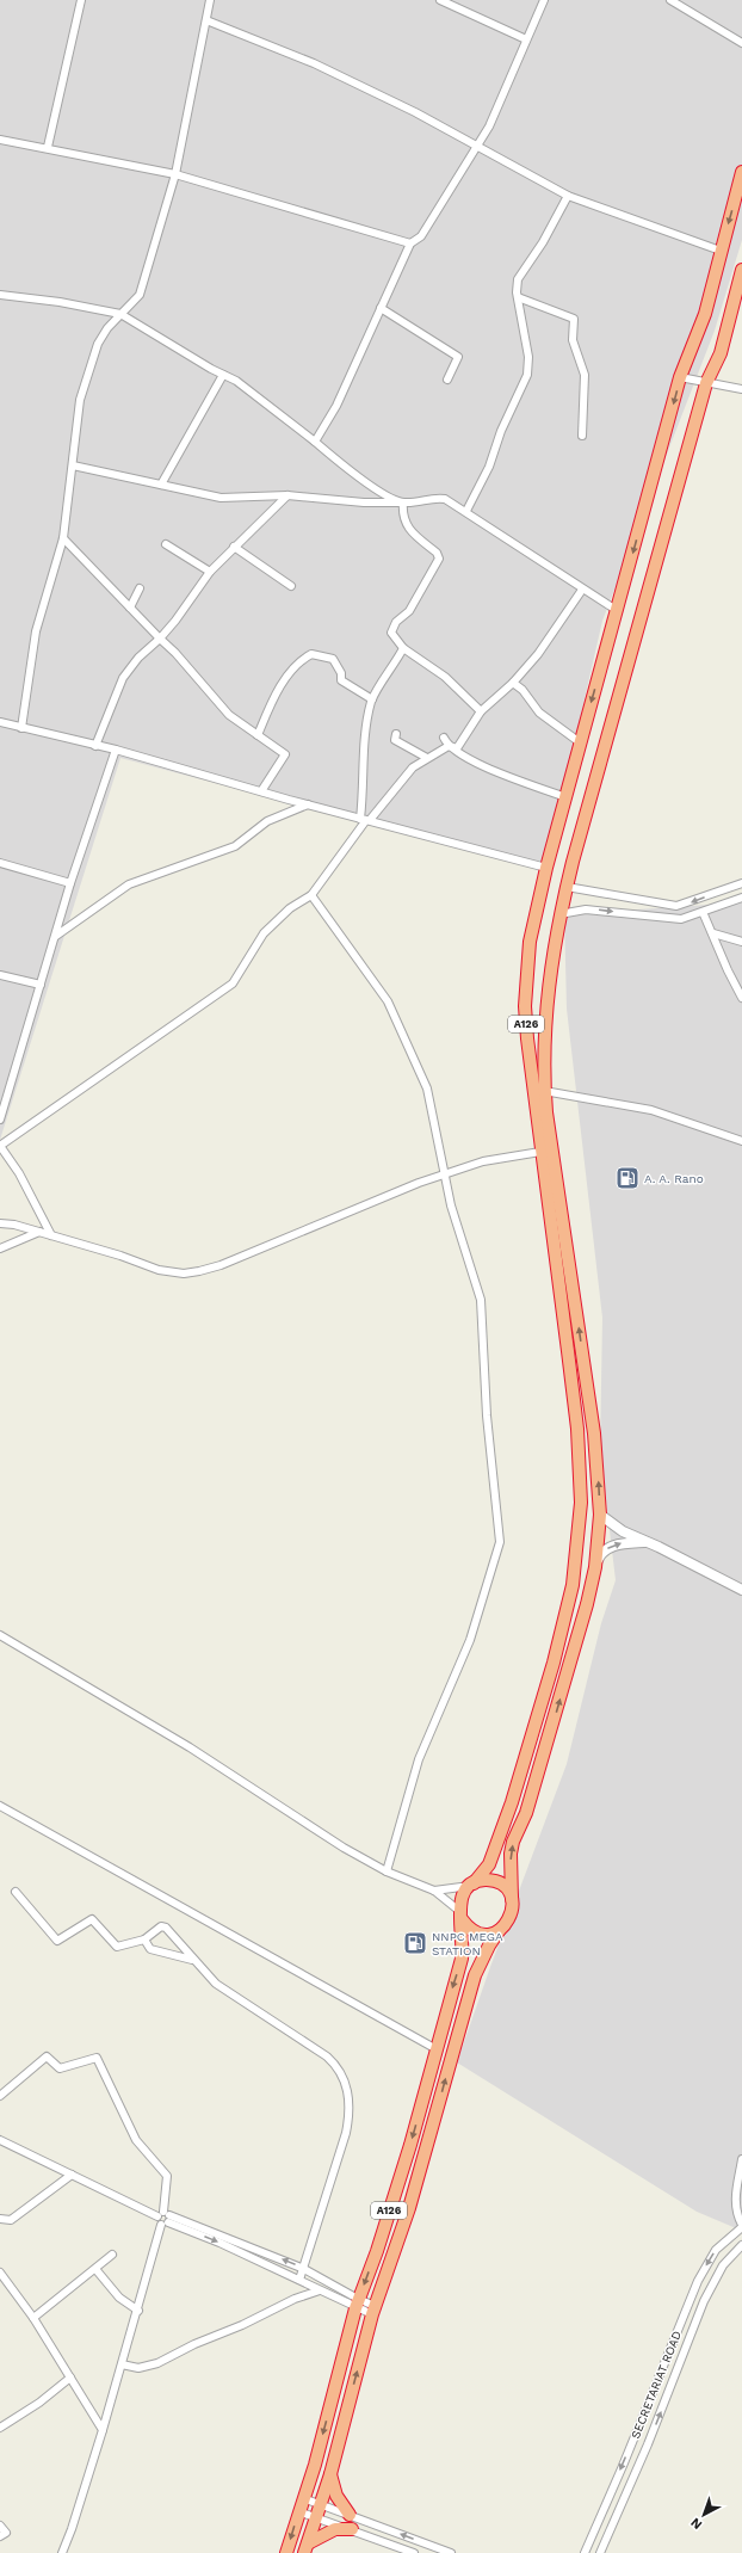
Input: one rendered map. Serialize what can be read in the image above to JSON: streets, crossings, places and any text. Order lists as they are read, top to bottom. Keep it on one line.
{"streets":{"highway":["A126"],"street":["SECRETARIAT ROAD"]},"places":{"fuel station":["A. A. Rano","NNPC MEGA STATION"]},"north":"bottom left"}
